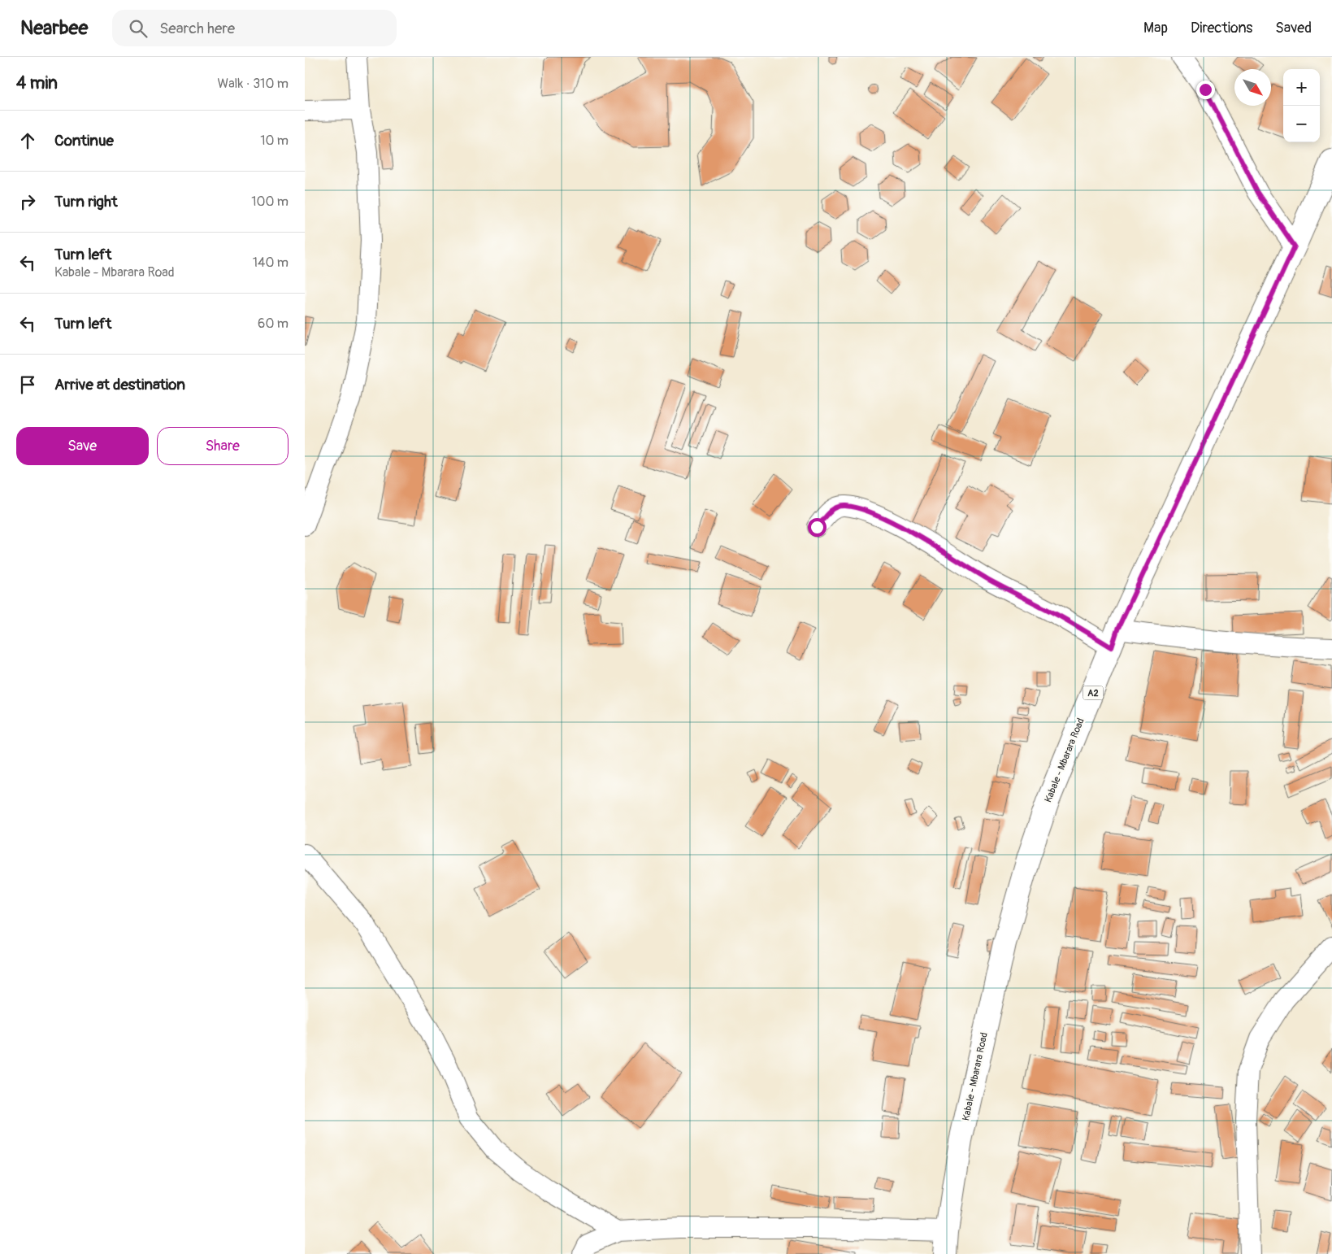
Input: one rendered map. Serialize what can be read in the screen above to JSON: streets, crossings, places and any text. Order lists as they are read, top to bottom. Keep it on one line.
{"streets":{"main road":["A2","Kabale - Mbarara Road"]},"north":"bottom right","page":{"header":"Nearbee","search":"Search here","nav":["Map","Directions","Saved"],"heading":["4 min","Walk · 310 m"],"map_buttons":["+","−"],"list":[["Continue","10 m"],["Turn right","100 m"],["Turn left","Kabale - Mbarara Road","140 m"],["Turn left","60 m"],"Arrive at destination"],"buttons":["Save","Share"]}}
